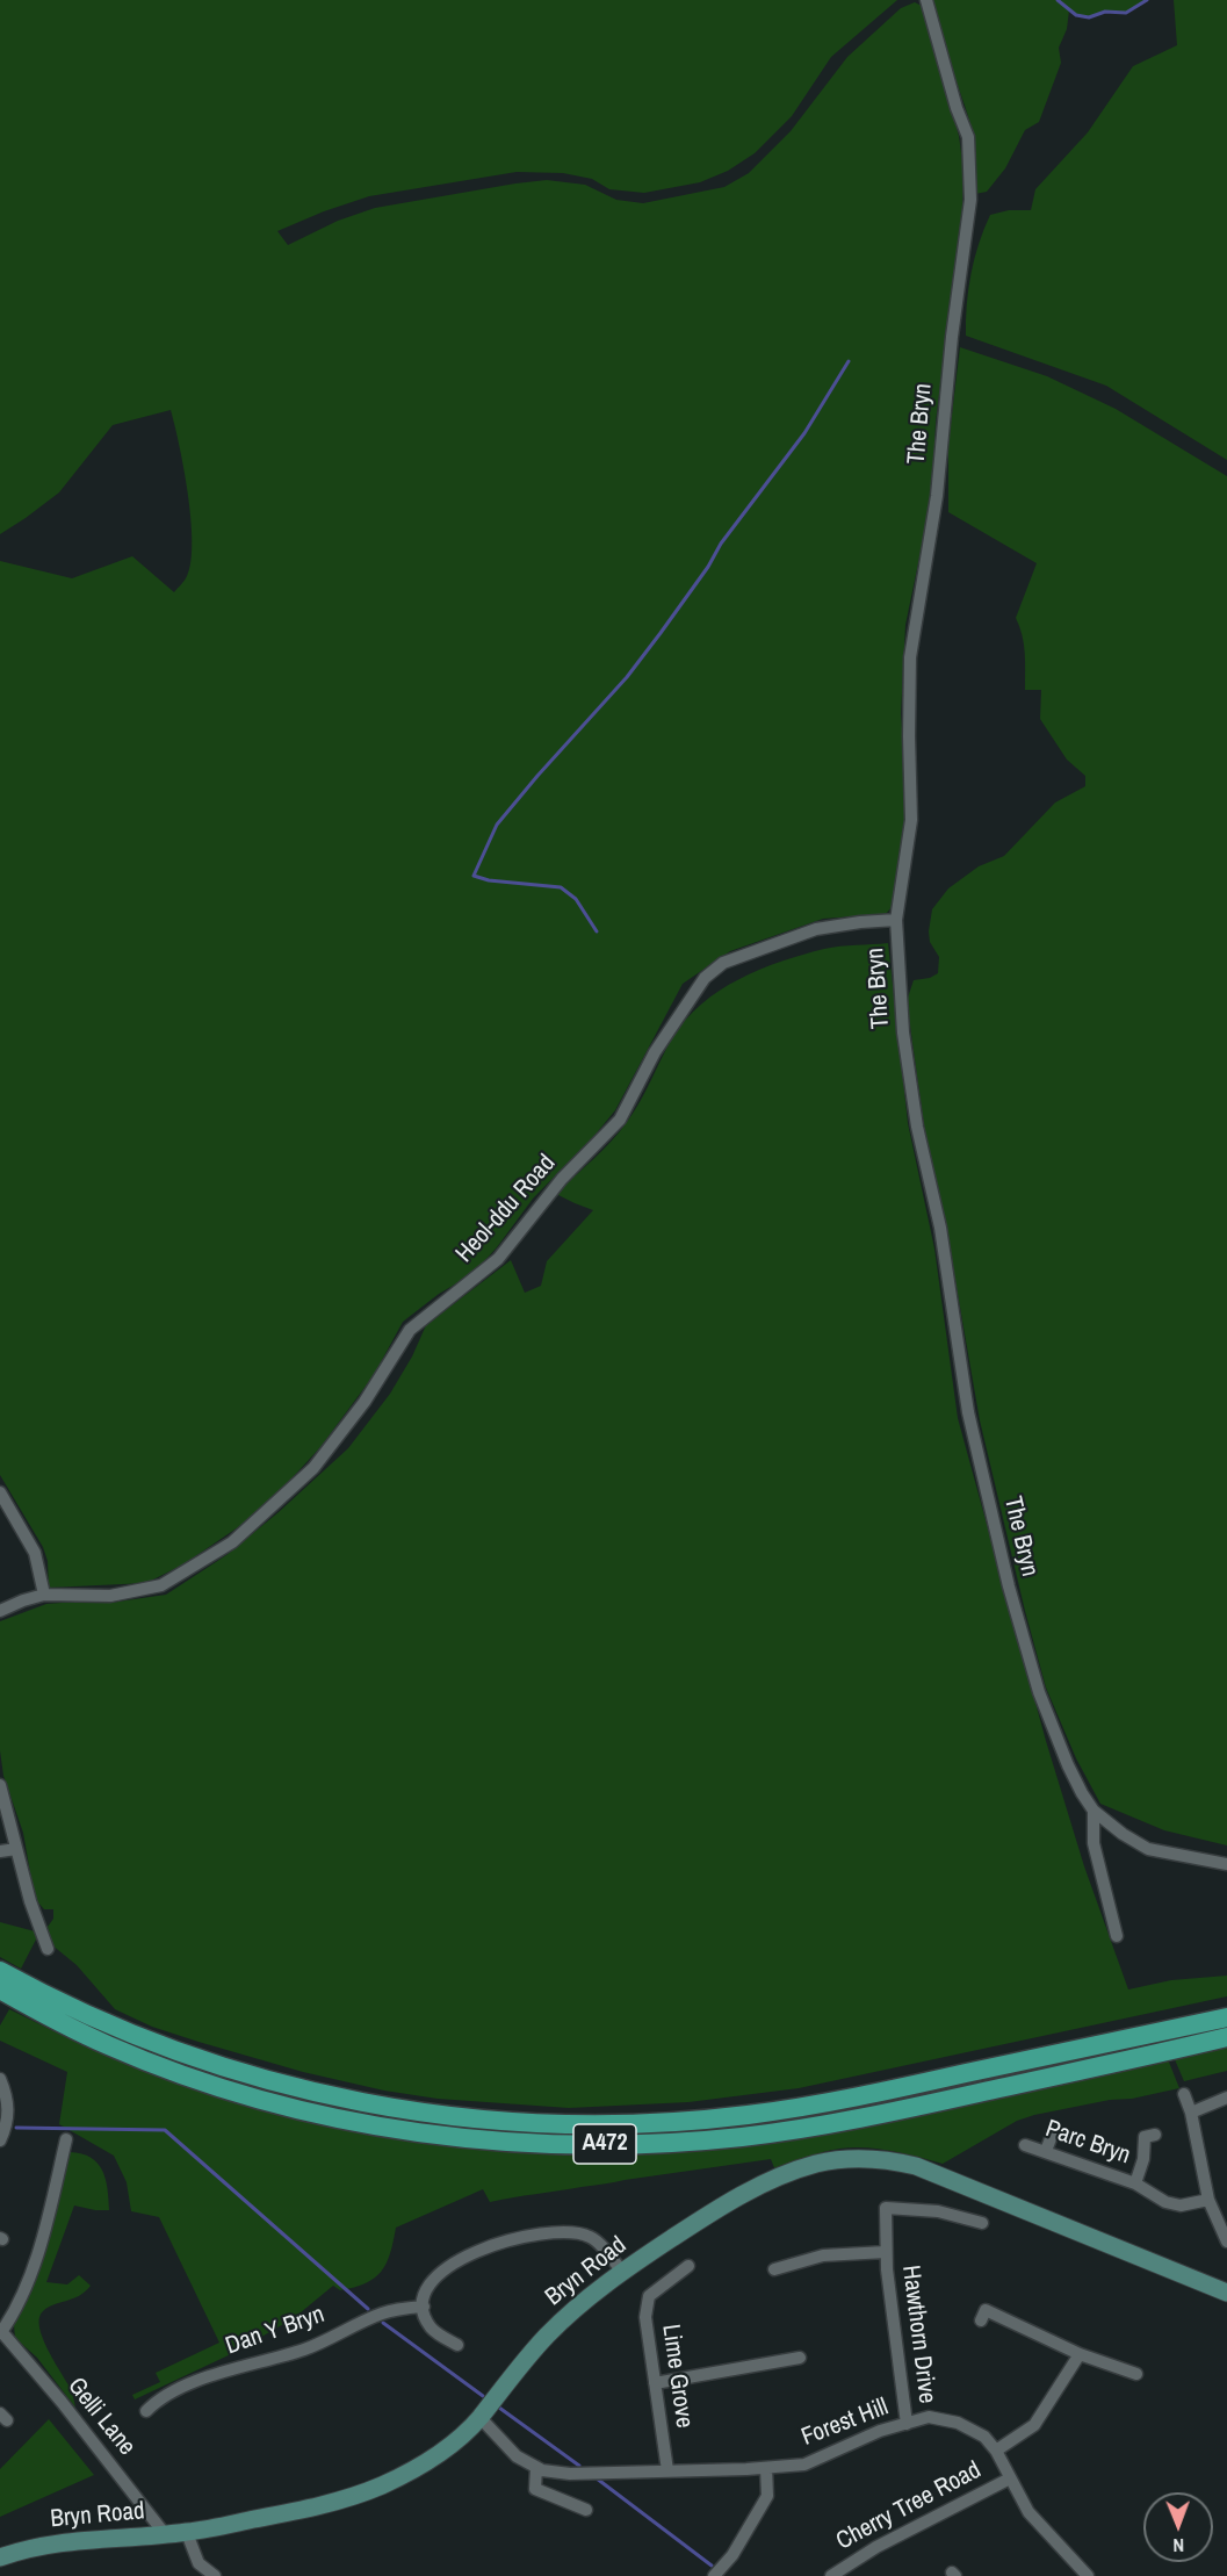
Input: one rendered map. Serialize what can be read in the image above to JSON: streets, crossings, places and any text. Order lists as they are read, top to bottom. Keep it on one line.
{"streets":{"main road":["A472"],"street":["The Bryn","Heol-ddu Road","Parc Bryn","Bryn Road","Dan Y Bryn","Hawthorn Drive","Lime Grove","Gelli Lane","Forest Hill","Cherry Tree Road"]},"crossings":[["The Bryn","Heol-ddu Road"],["Bryn Road","Gelli Lane"],["Bryn Road","Forest Hill"],["Hawthorn Drive","Forest Hill"],["Lime Grove","Forest Hill"],["Forest Hill","Cherry Tree Road"]],"north":"bottom"}
